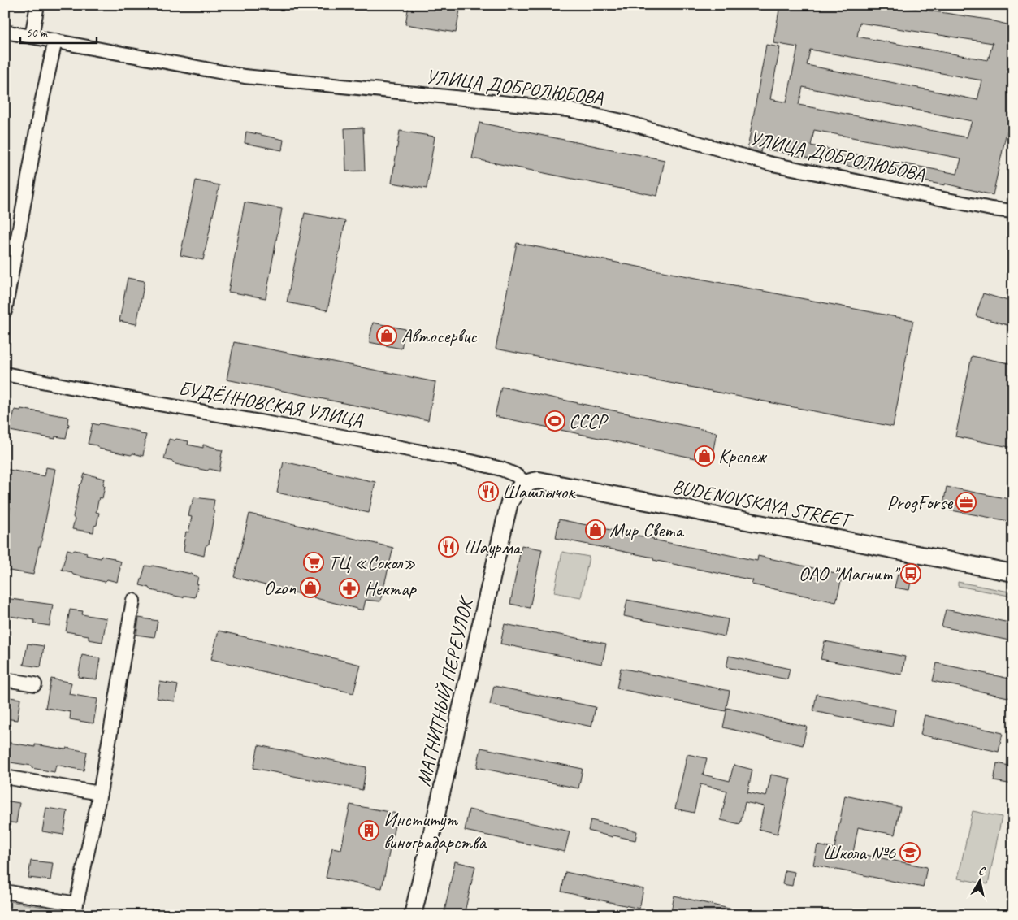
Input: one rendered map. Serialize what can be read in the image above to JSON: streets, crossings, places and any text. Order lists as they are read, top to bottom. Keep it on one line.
{"streets":{"main road":["BUDENOVSKAYA STREET","МАГНИТНЫЙ ПЕРЕУЛОК"],"street":["УЛИЦА ДОБРОЛЮБОВА","БУДЁННОВСКАЯ УЛИЦА"]},"crossings":[["БУДЁННОВСКАЯ УЛИЦА","BUDENOVSKAYA STREET"],["БУДЁННОВСКАЯ УЛИЦА","МАГНИТНЫЙ ПЕРЕУЛОК"],["BUDENOVSKAYA STREET","МАГНИТНЫЙ ПЕРЕУЛОК"]],"places":{"shop":["Автосервис","Крепеж","Мир Света","Ozon"],"sports":["СССР"],"restaurant":["Шашлычок","Шаурма"],"office":["ProgForse"],"supermarket":["ТЦ «Сокол»"],"bus stop":["ОАО \"Магнит\""],"pharmacy":["Нектар"],"building":["Институт виноградарства"],"school or university":["Школа №6"]},"scale_bar":"50 m","north":"top"}
